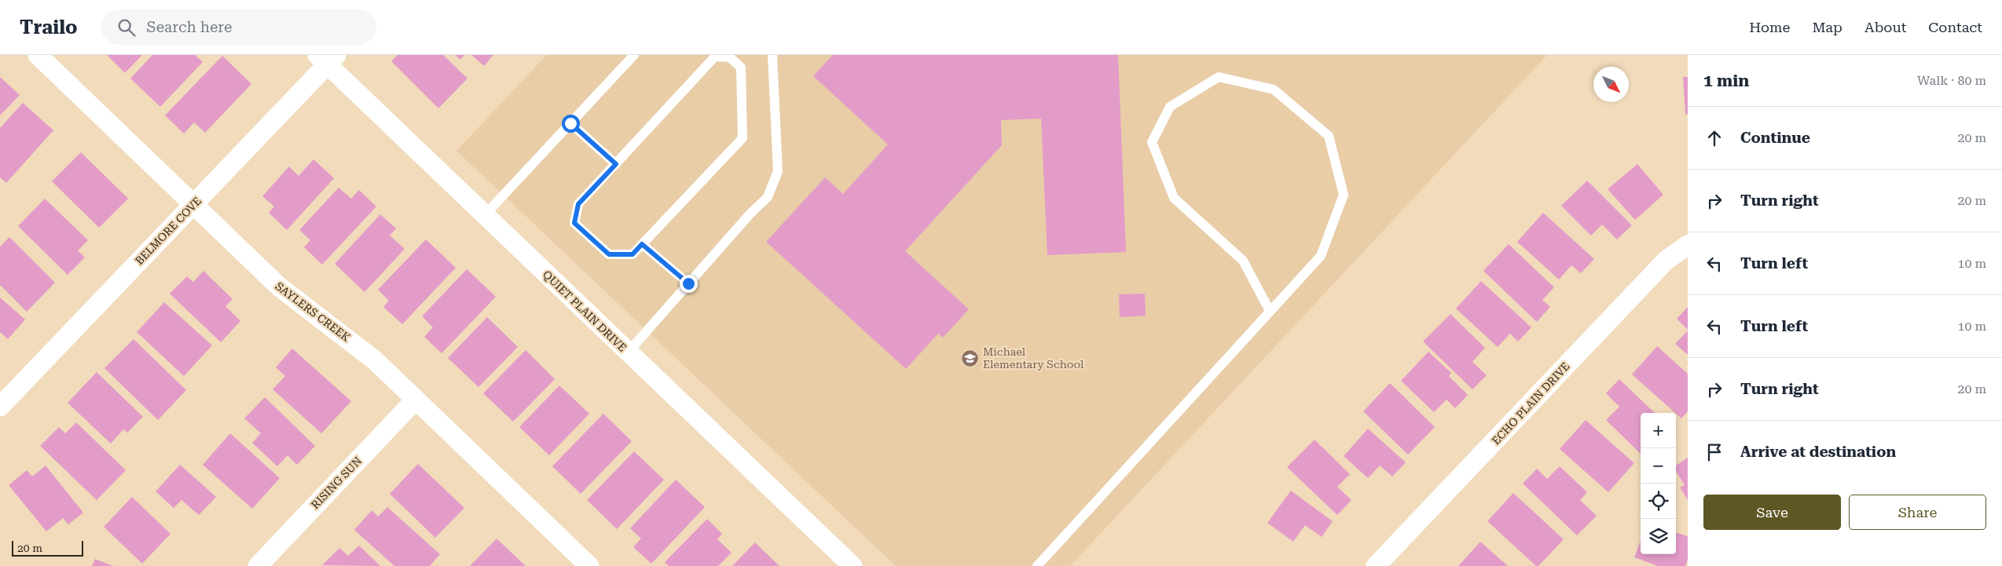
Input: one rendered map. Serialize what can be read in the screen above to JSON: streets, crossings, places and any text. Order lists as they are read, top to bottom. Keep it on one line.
{"streets":{"street":["BELMORE COVE","QUIET PLAIN DRIVE","SAYLERS CREEK","ECHO PLAIN DRIVE","RISING SUN"]},"crossings":[["BELMORE COVE","QUIET PLAIN DRIVE"],["BELMORE COVE","SAYLERS CREEK"],["SAYLERS CREEK","RISING SUN"]],"places":{"school or university":["Michael Elementary School"]},"scale_bar":"20 m","north":"bottom right","page":{"header":"Trailo","search":"Search here","nav":["Home","Map","About","Contact"],"heading":["1 min","Walk · 80 m"],"list":[["Continue","20 m"],["Turn right","20 m"],["Turn left","10 m"],["Turn left","10 m"],["Turn right","20 m"],"Arrive at destination"],"map_buttons":["+","−"],"buttons":["Save","Share"],"scale":"20 m"}}
